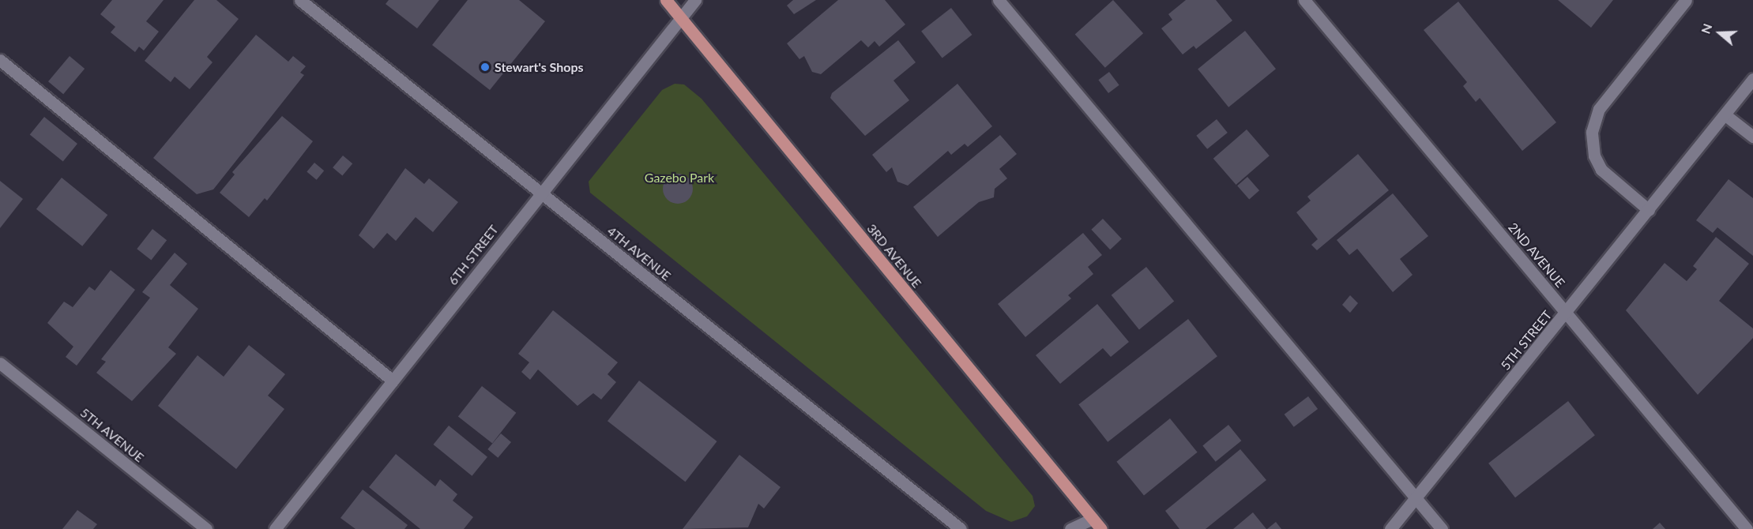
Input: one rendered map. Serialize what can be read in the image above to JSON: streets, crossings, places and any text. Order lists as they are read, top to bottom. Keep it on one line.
{"streets":{"main road":["3RD AVENUE"],"street":["4TH AVENUE","6TH STREET","2ND AVENUE","5TH STREET","5TH AVENUE"]},"crossings":[["4TH AVENUE","6TH STREET"],["6TH STREET","3RD AVENUE"],["2ND AVENUE","5TH STREET"]],"parks":["Gazebo Park"],"places":["Stewart's Shops"],"north":"left"}
